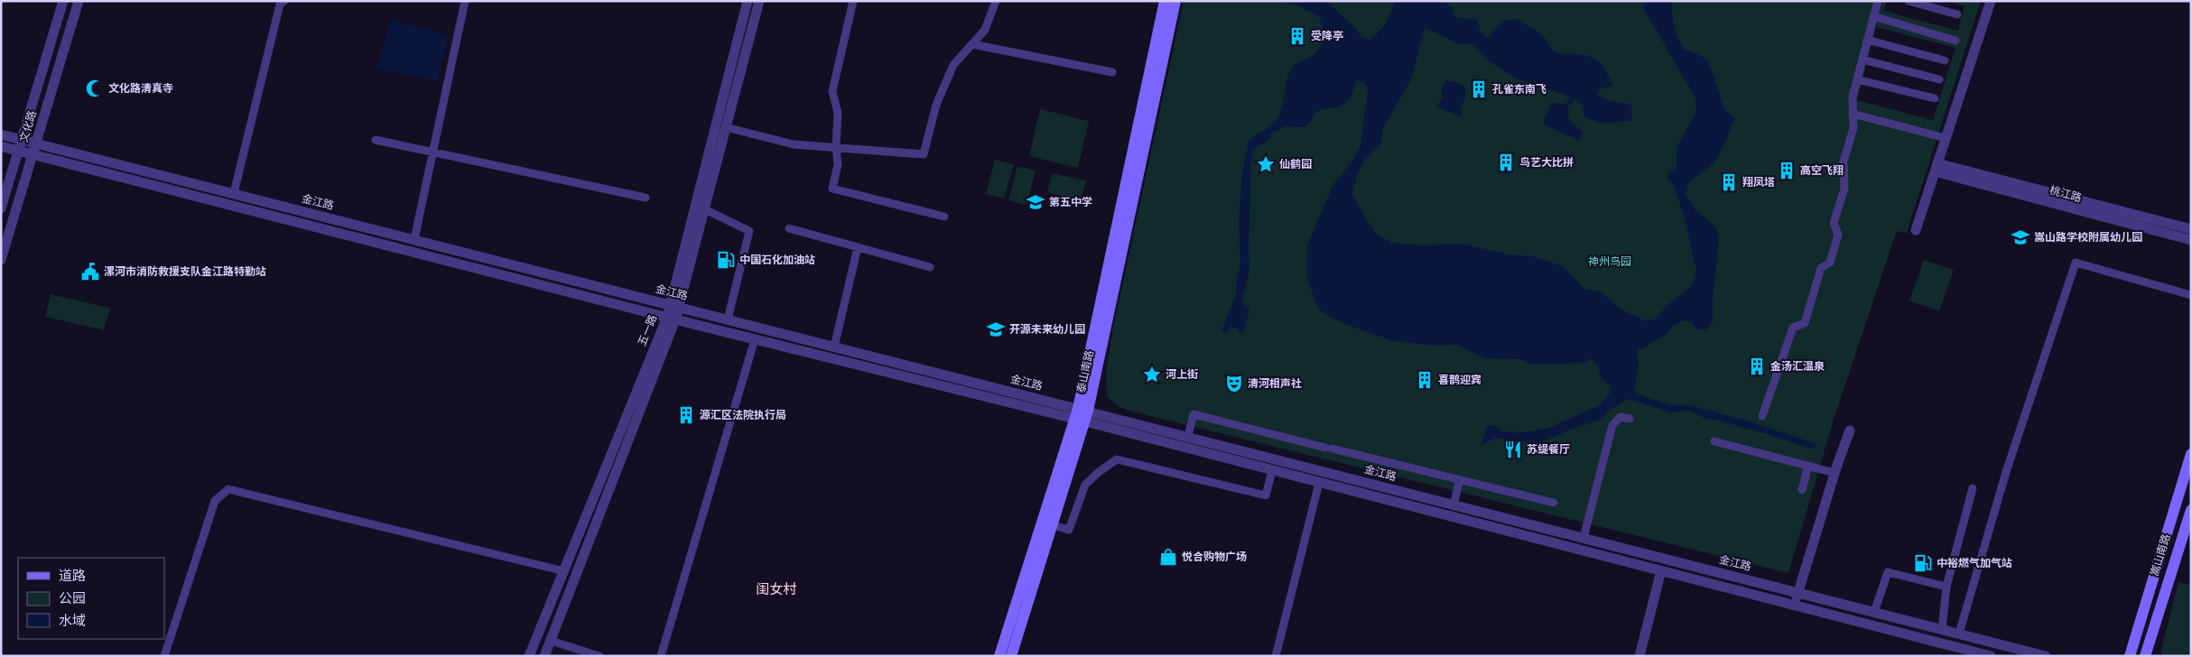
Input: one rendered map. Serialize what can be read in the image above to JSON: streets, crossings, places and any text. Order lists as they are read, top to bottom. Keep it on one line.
{"streets":{"main road":["泰山南路","嵩山南路"],"street":["文化路","桃江路","金江路","五一路"]},"crossings":[["文化路","金江路"],["金江路","五一路"],["金江路","泰山南路"]],"districts":["闺女村"],"parks":["神州鸟园"],"places":{"building":["受降亭","孔雀东南飞","鸟艺大比拼","高空飞翔","翔凤塔","金汤汇温泉","喜鹊迎宾","源汇区法院执行局"],"mosque":["文化路清真寺"],"place":["仙鹤园","河上街"],"school or university":["第五中学","嵩山路学校附属幼儿园","开源未来幼儿园"],"fuel station":["中国石化加油站","中裕燃气加气站"],"public building":["漯河市消防救援支队金江路特勤站"],"theatre":["清河相声社"],"restaurant":["苏缇餐厅"],"shop":["悦合购物广场"]},"legend":["道路","公园","水域"]}
